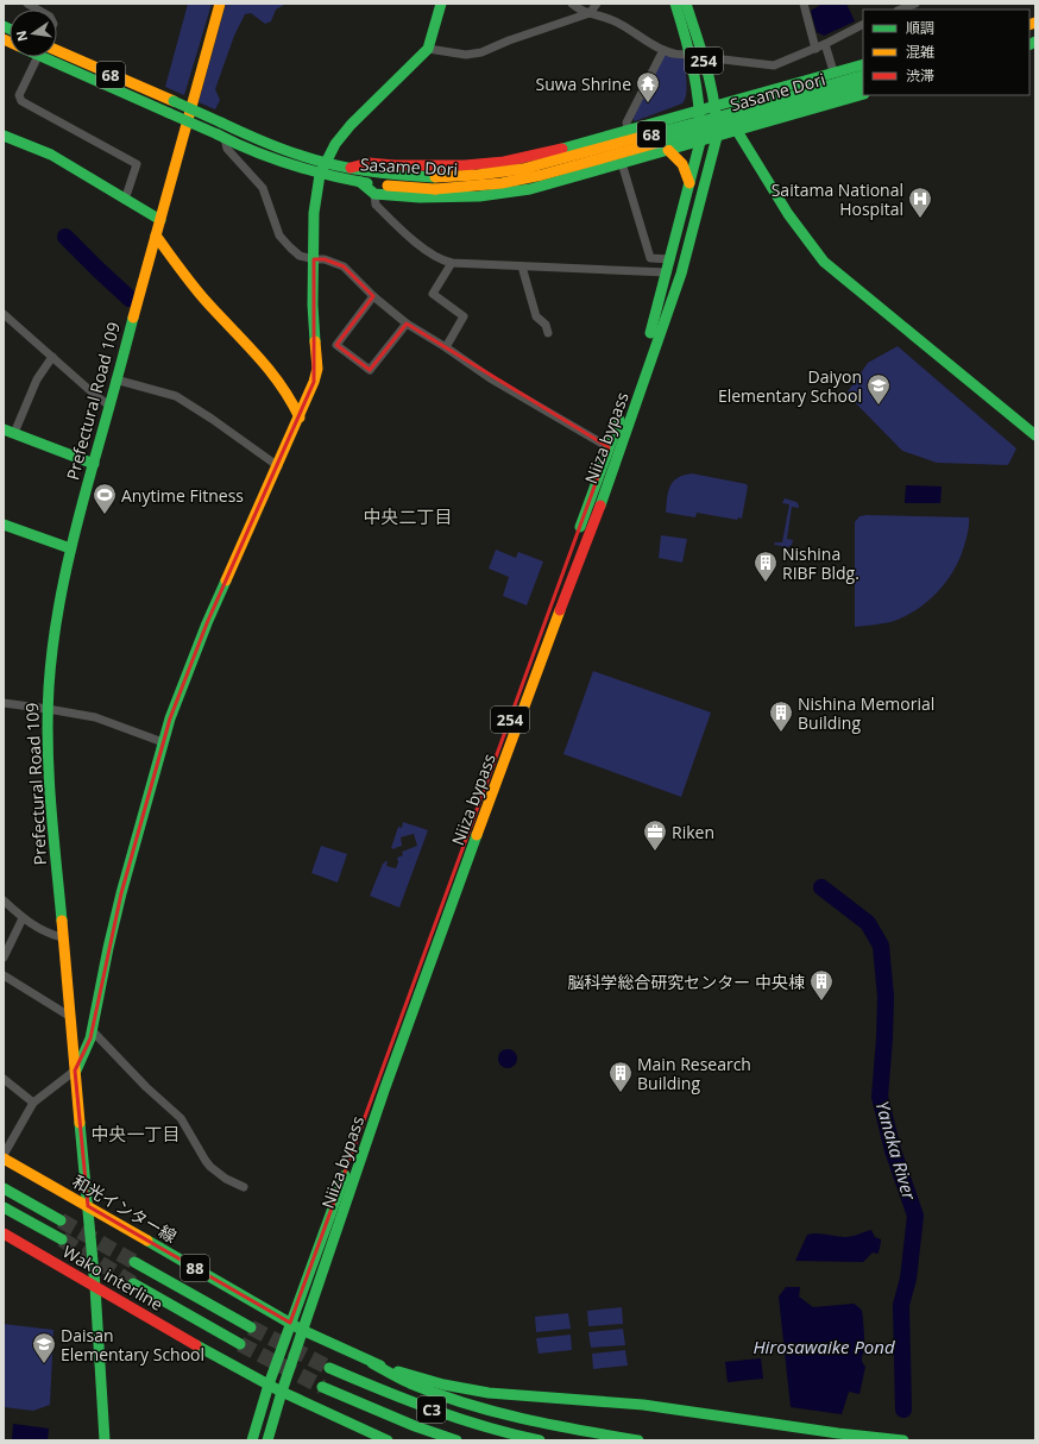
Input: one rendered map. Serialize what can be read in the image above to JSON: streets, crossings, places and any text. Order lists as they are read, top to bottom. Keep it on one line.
{"streets":{"main road":["254","68","Sasame Dori","Prefectural Road 109","Niiza bypass","和光インター線","88","Wako interline","C3"]},"crossings":[["Prefectural Road 109","和光インター線"],["Prefectural Road 109","Wako interline"],["Niiza bypass","和光インター線"],["Niiza bypass","Wako interline"]],"districts":["中央二丁目","中央一丁目"],"water":["Yanaka River","Hirosawaike Pond"],"places":{"temple":["Suwa Shrine"],"hospital":["Saitama National Hospital"],"school or university":["Daiyon Elementary School","Daisan Elementary School"],"sports":["Anytime Fitness"],"building":["Nishina RIBF Bldg.","Nishina Memorial Building","脳科学総合研究センター 中央棟","Main Research Building"],"office":["Riken"]},"legend":["順調","混雑","渋滞"],"north":"left"}
